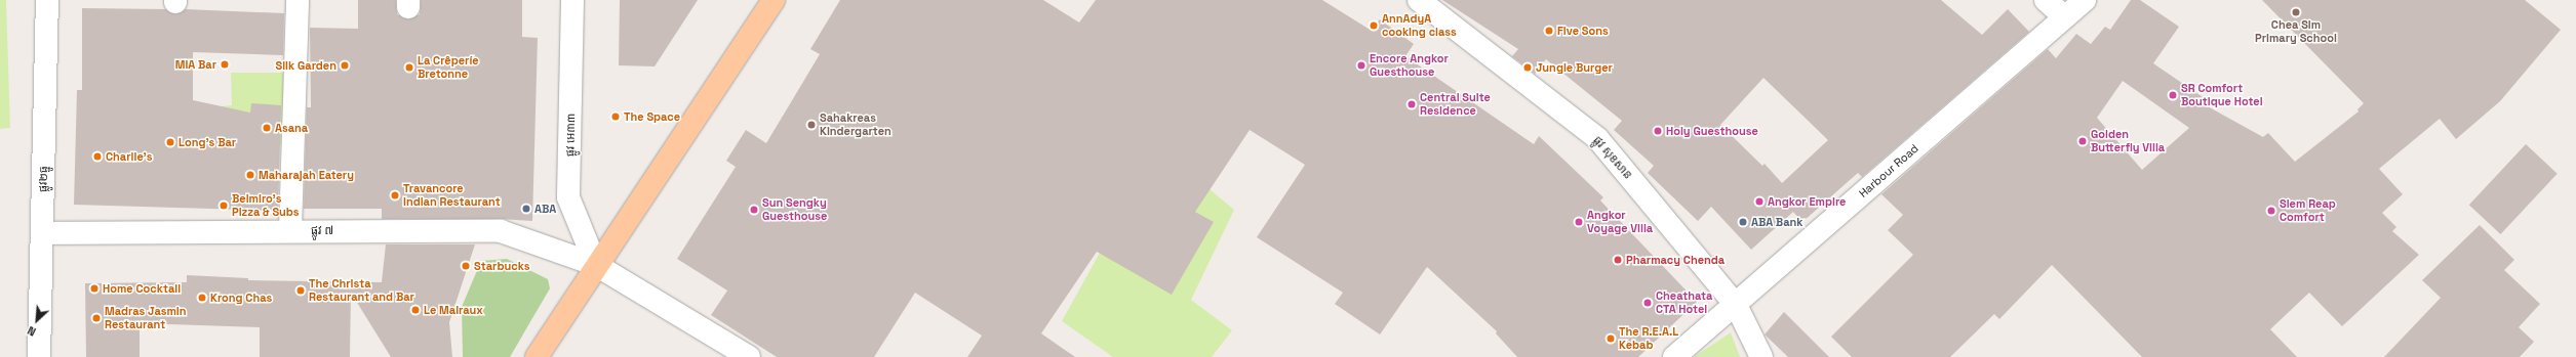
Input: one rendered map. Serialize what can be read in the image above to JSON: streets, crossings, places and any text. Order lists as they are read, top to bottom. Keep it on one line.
{"streets":{"street":["ផ្លូវ អេ៣៣","ផ្លូវ សុខសាន","Harbour Road","ផ្លូវ២ធ្នូ","ផ្លូវ ៧"]},"crossings":[["ផ្លូវ អេ៣៣","ផ្លូវ ៧"],["ផ្លូវ សុខសាន","Harbour Road"],["ផ្លូវ២ធ្នូ","ផ្លូវ ៧"]],"places":["Chea Sim Primary School","AnnAdyA cooking class","Five Sons","MIA Bar","Silk Garden","Encore Angkor Guesthouse","La Crêperíe Bretonne","Jungle Burger","SR Comfort Boutique Hotel","Central Suite Residence","The Space","Sahakreas Kindergarten","Asana","Holy Guesthouse","Golden Butterfly Villa","Long's Bar","Charlie's","Maharajah Eatery","Travancore Indian Restaurant","Angkor Empire","Belmiro's Pizza & Subs","ABA","Sun Sengky Guesthouse","Siem Reap Comfort","Angkor Voyage Villa","ABA Bank","Pharmacy Chenda","Starbucks","Home Cocktail","The Christa Restaurant and Bar","Krong Chas","Cheathata CTA Hotel","Le Malraux","Madras Jasmin Restaurant","The R.E.A.L Kebab"],"north":"bottom left"}
